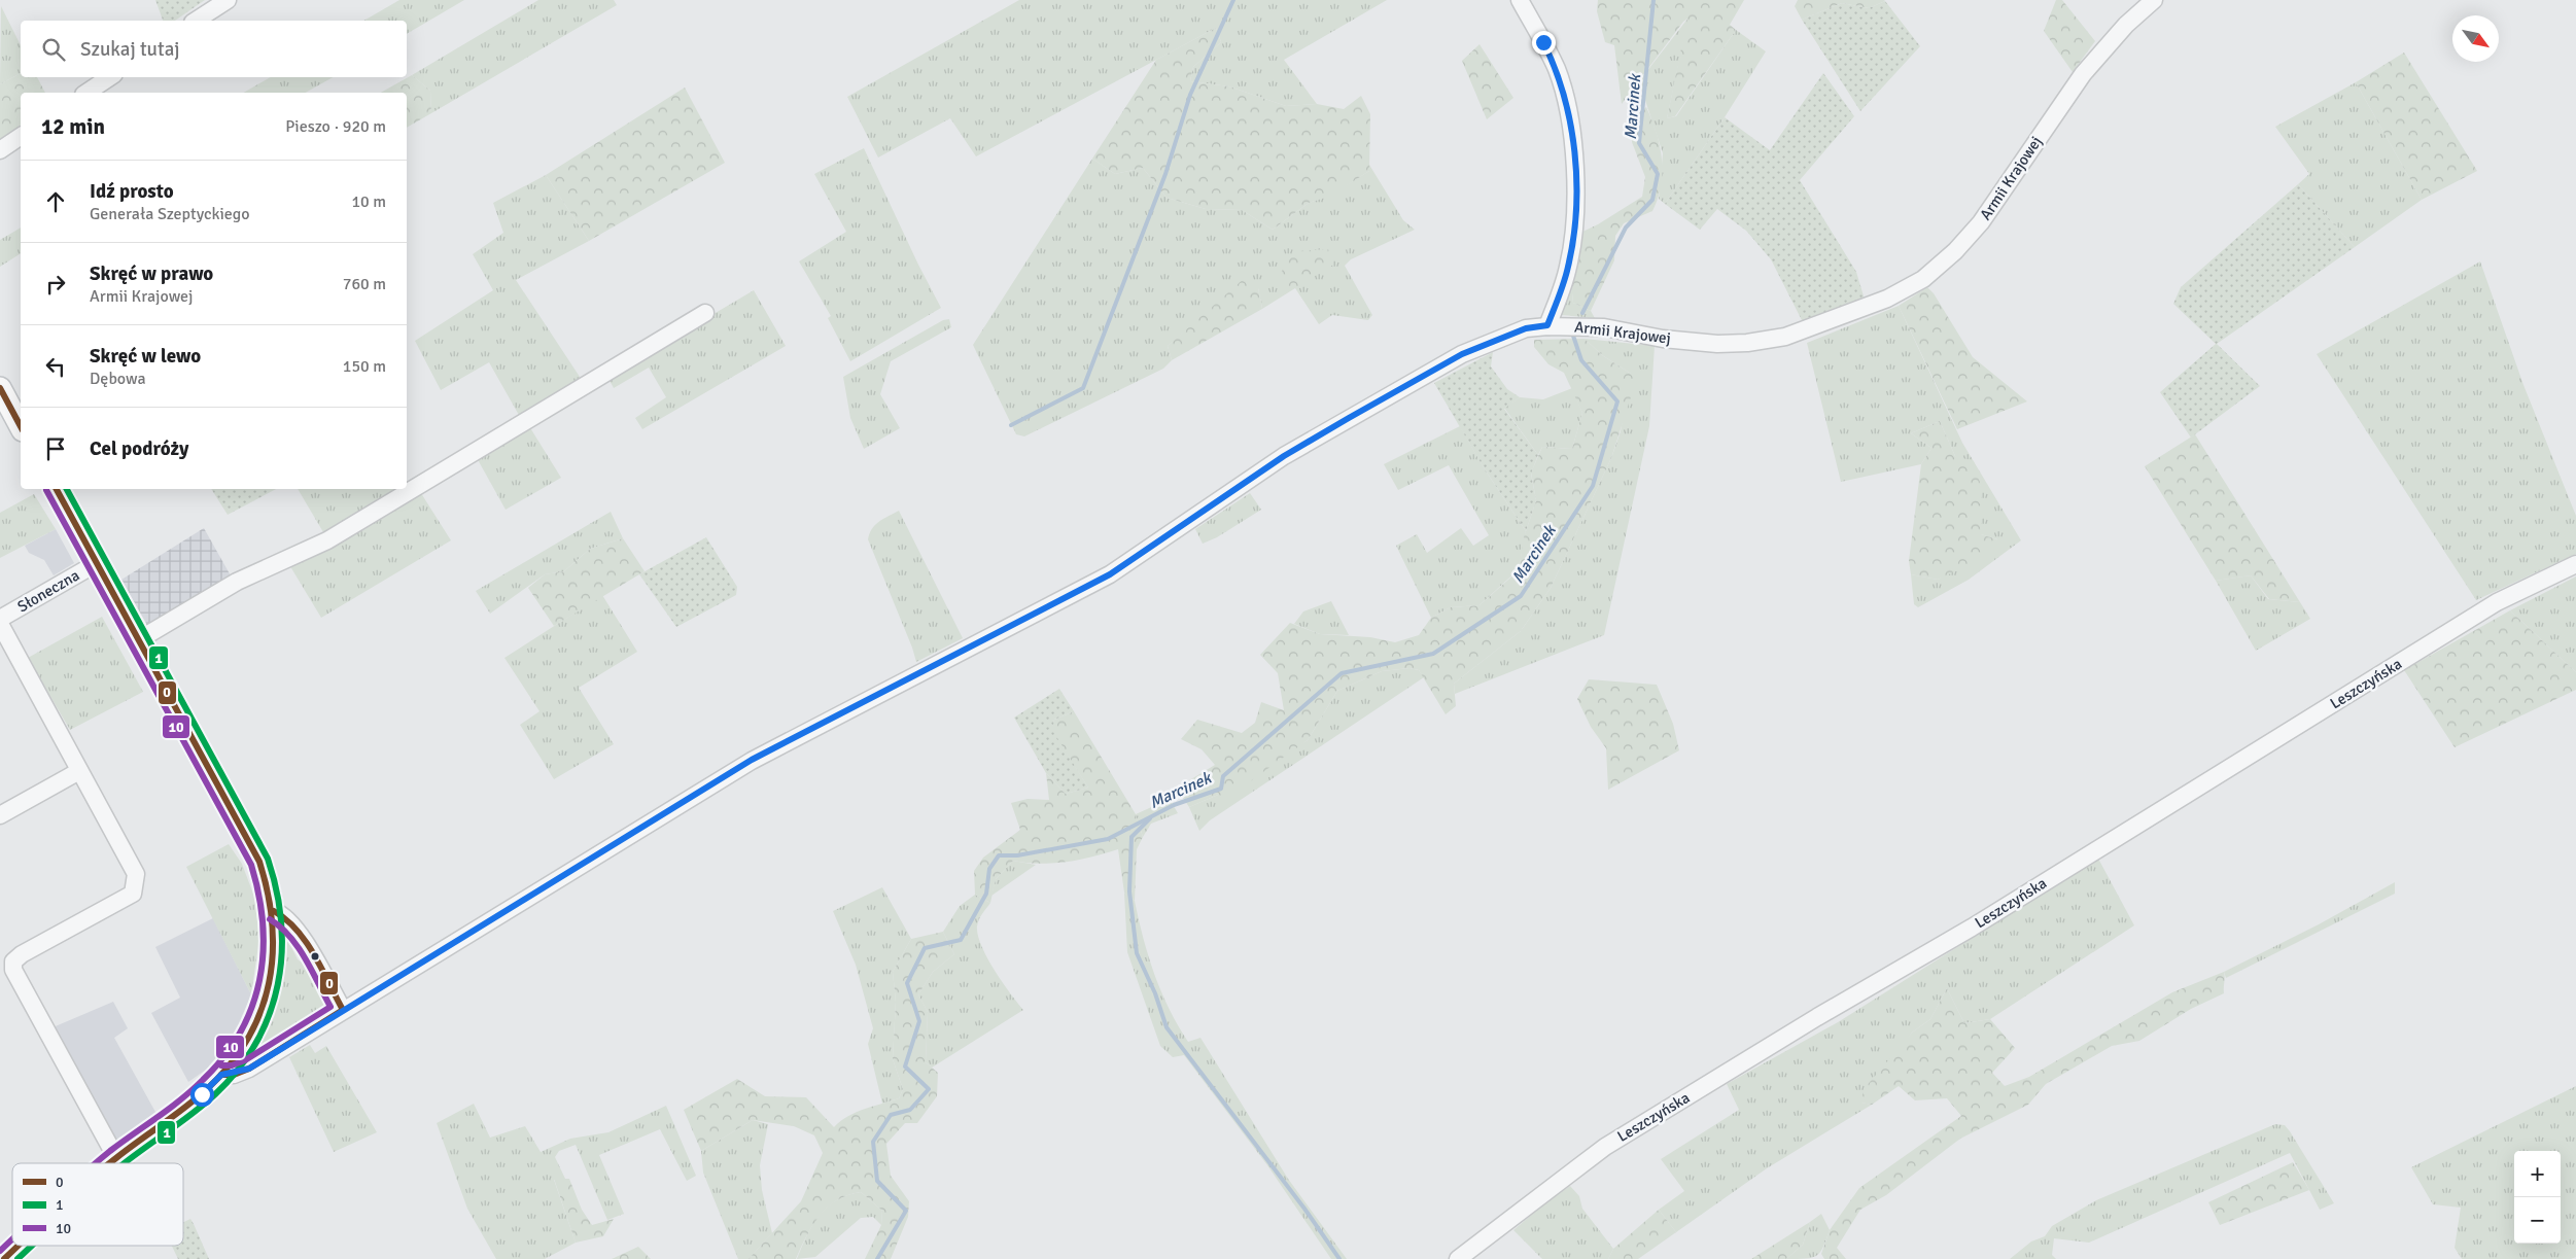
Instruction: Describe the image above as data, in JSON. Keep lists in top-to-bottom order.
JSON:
{
  "streets": {
    "street": ["Armii Krajowej", "Słoneczna", "Leszczyńska"]
  },
  "water": ["Marcinek"],
  "lines": ["transit line 0", "transit line 1", "transit line 10"],
  "legend": ["0", "1", "10"],
  "north": "bottom right",
  "page": {
    "search": "Szukaj tutaj",
    "heading": ["12 min", "Pieszo · 920 m"],
    "list": [
      ["Idź prosto", "Generała Szeptyckiego", "10 m"],
      ["Skręć w prawo", "Armii Krajowej", "760 m"],
      ["Skręć w lewo", "Dębowa", "150 m"],
      "Cel podróży"
    ],
    "map_buttons": ["+", "−"]
  }
}
